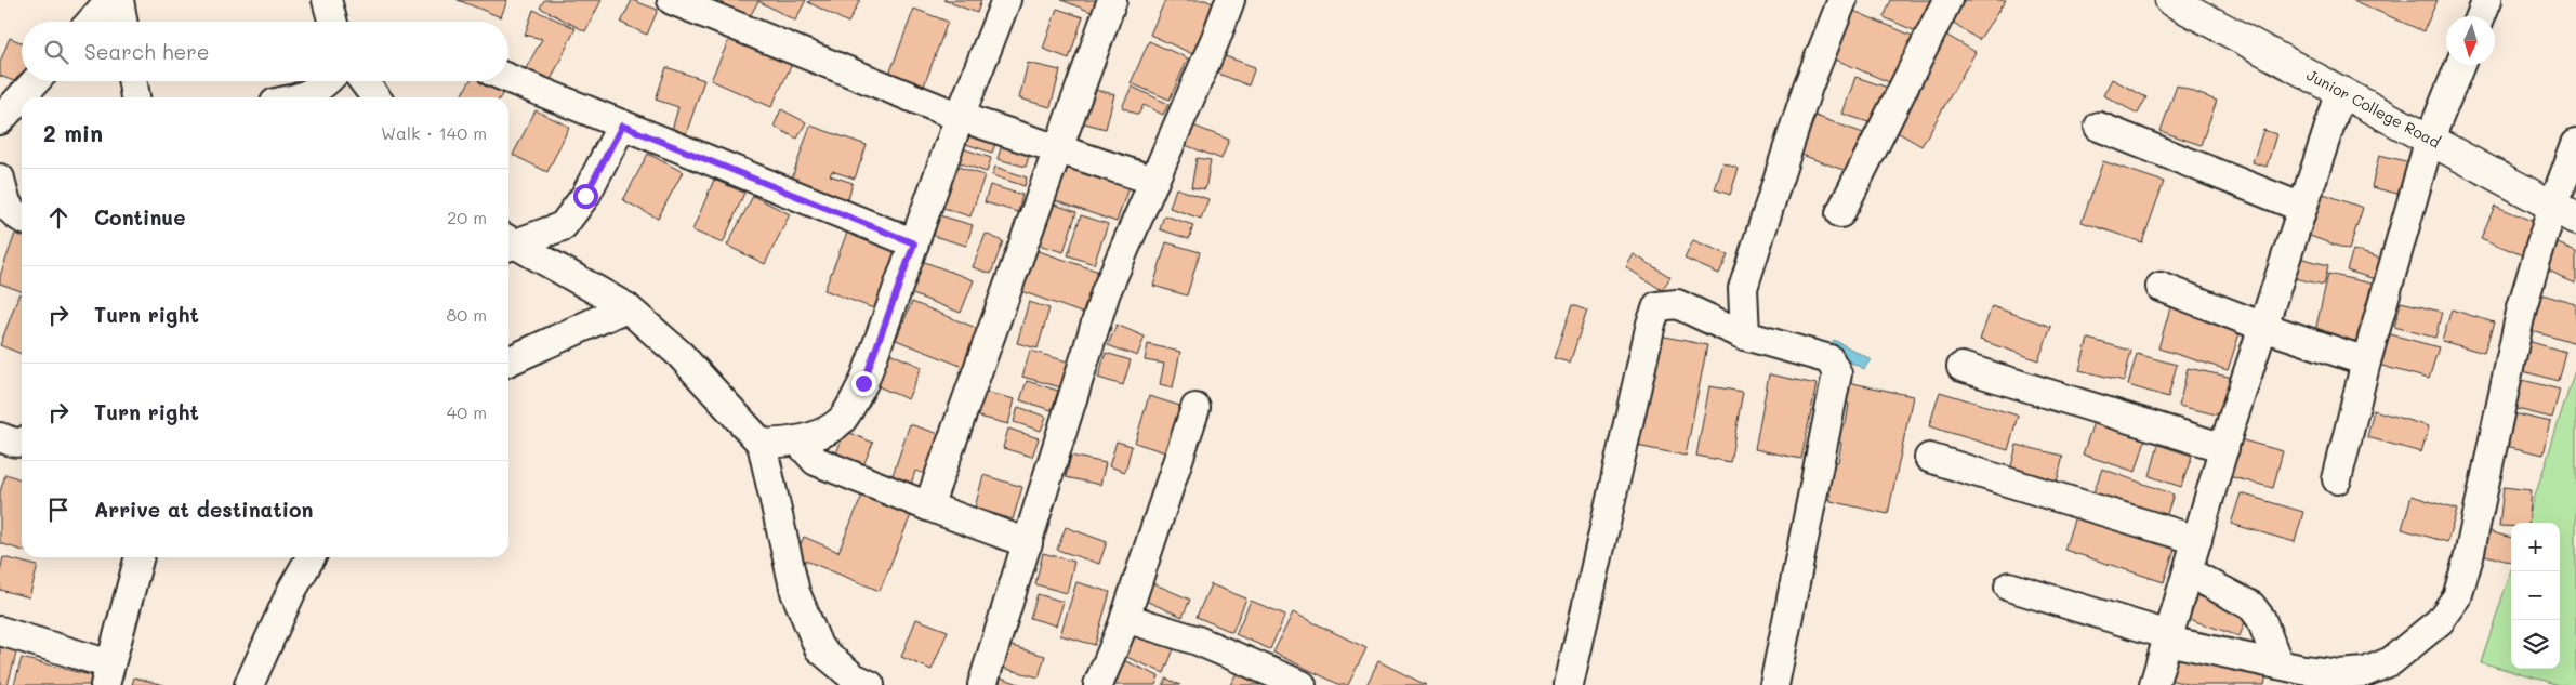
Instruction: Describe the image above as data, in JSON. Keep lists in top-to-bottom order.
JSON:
{
  "streets": {
    "street": ["Junior College Road"]
  },
  "north": "bottom",
  "page": {
    "search": "Search here",
    "heading": ["2 min", "Walk · 140 m"],
    "list": [
      ["Continue", "20 m"],
      ["Turn right", "80 m"],
      ["Turn right", "40 m"],
      "Arrive at destination"
    ],
    "map_buttons": ["+", "−"]
  }
}
